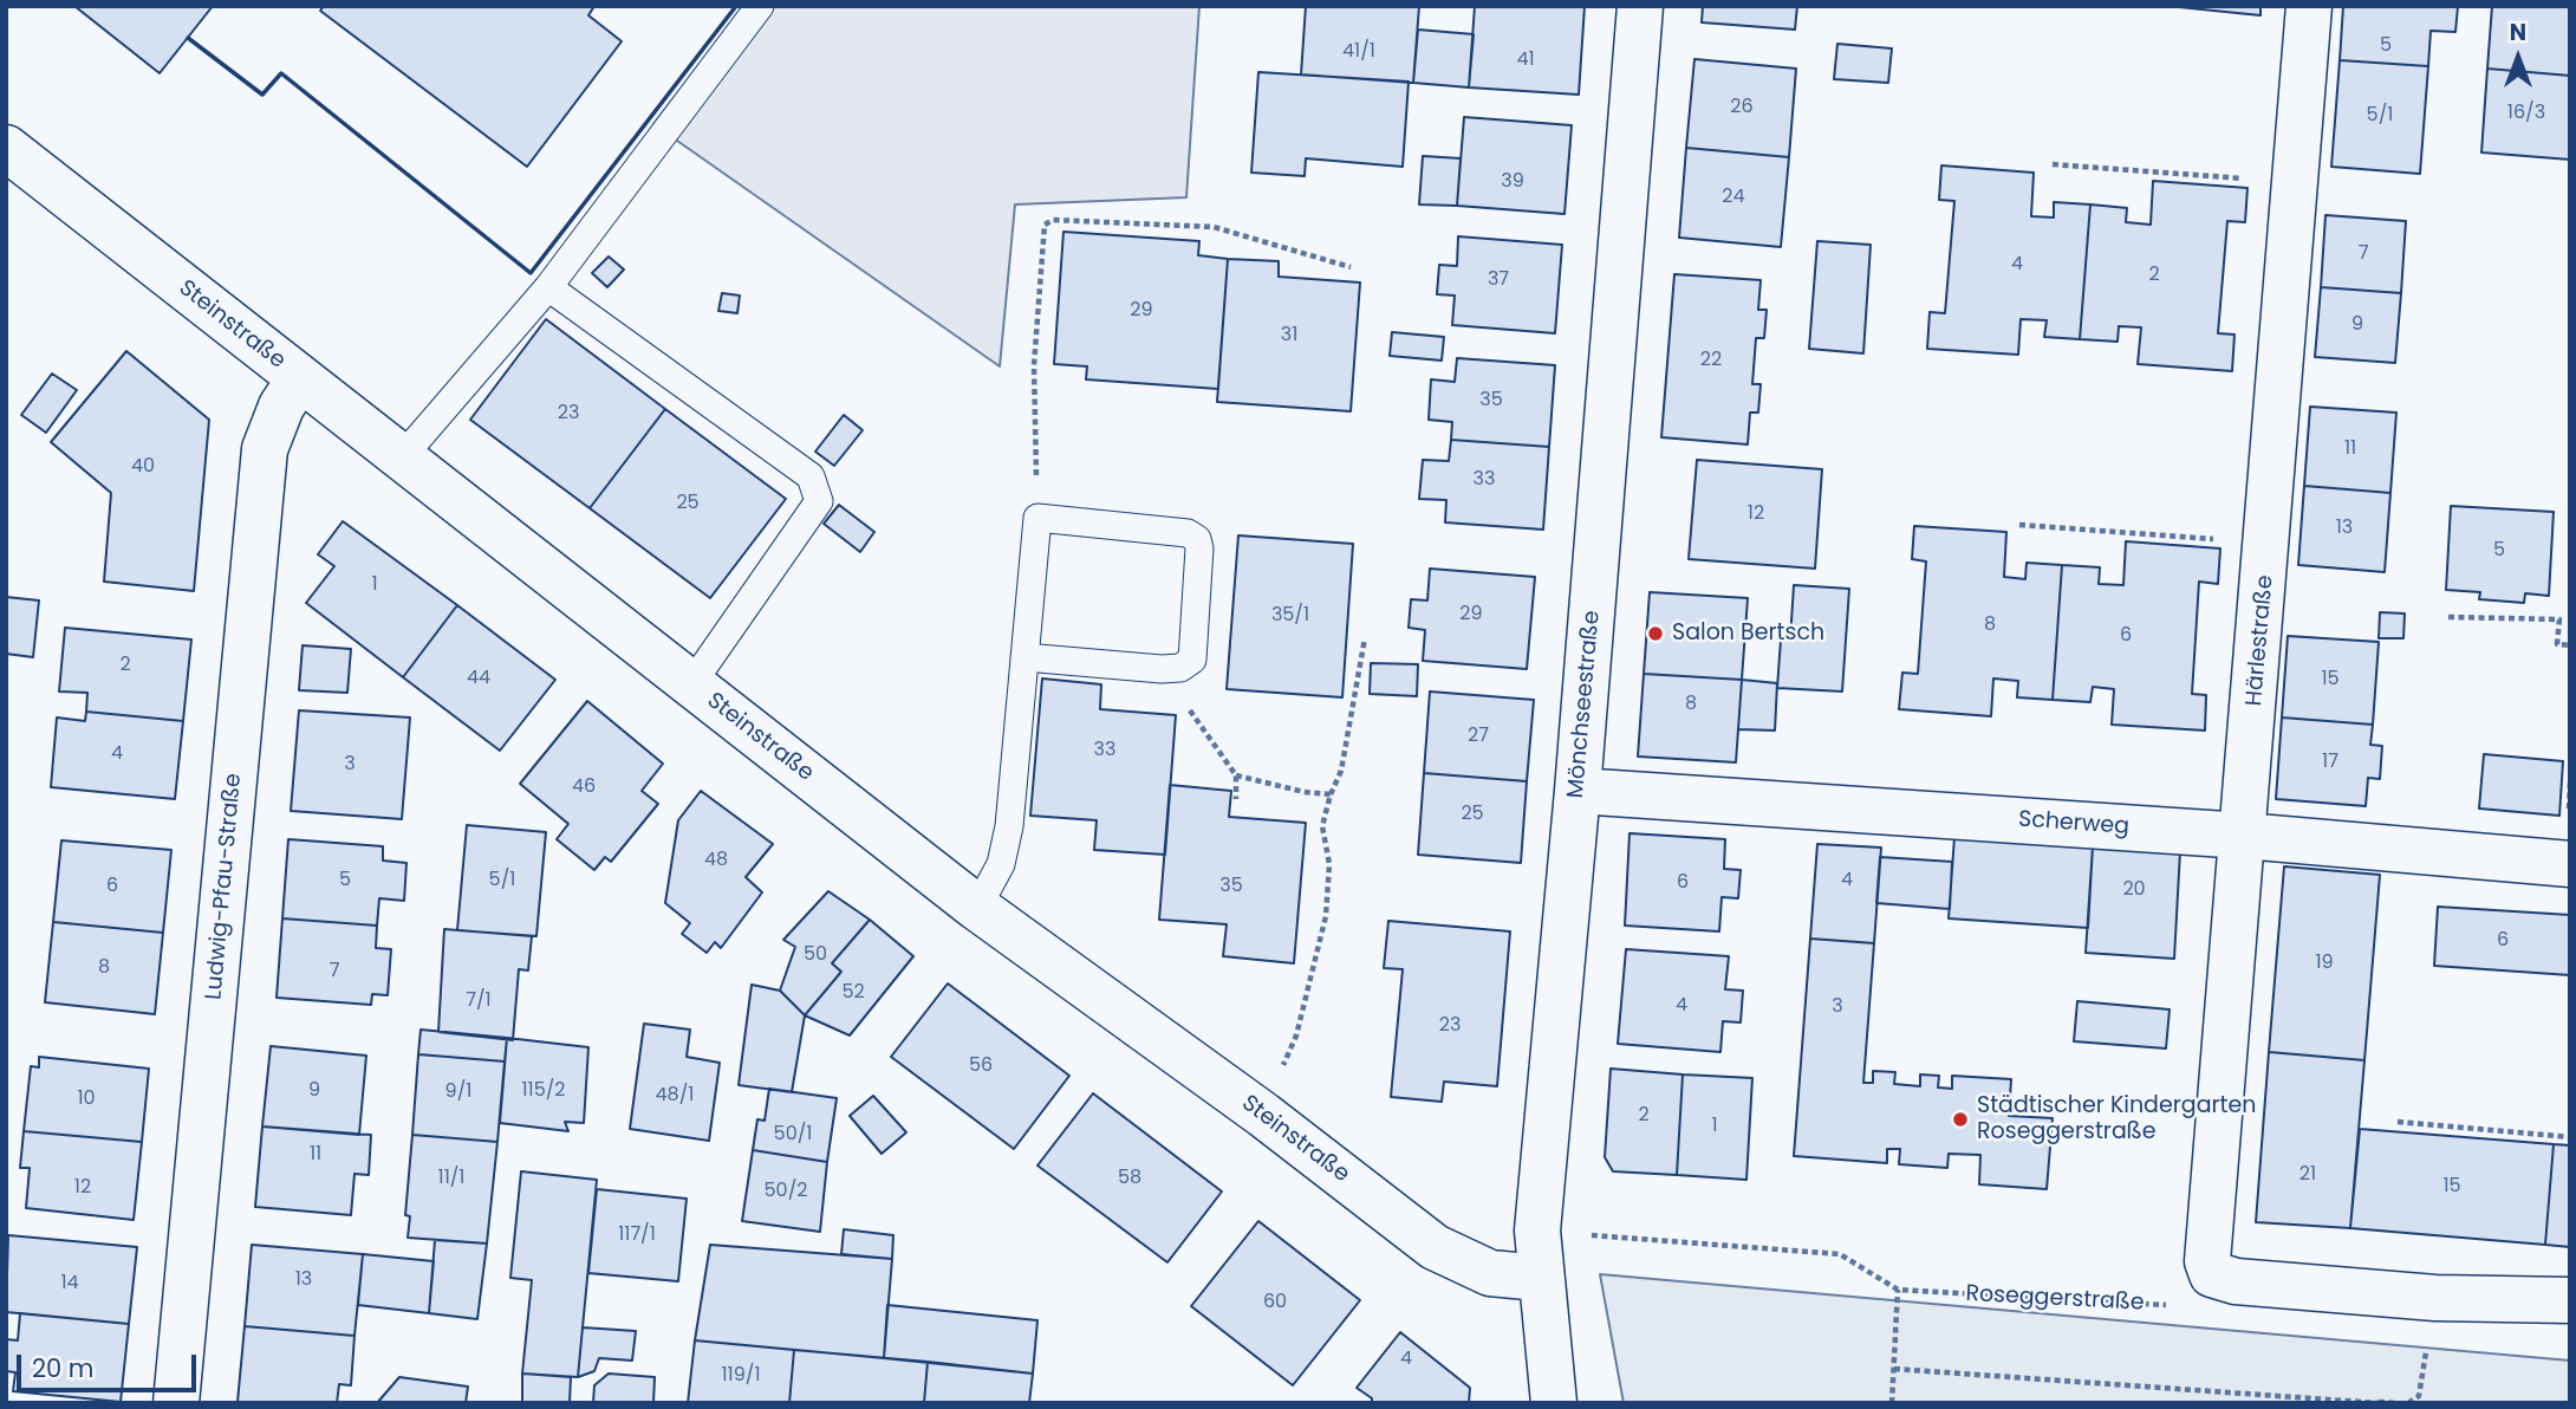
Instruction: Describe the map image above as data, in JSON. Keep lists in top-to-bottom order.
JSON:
{
  "streets": {
    "street": [
      "Steinstraße",
      "Härlestraße",
      "Mönchseestraße",
      "Scherweg",
      "Ludwig-Pfau-Straße"
    ],
    "path": ["Roseggerstraße"]
  },
  "crossings": [
    ["Steinstraße", "Mönchseestraße"],
    ["Steinstraße", "Ludwig-Pfau-Straße"],
    ["Härlestraße", "Scherweg"],
    ["Härlestraße", "Roseggerstraße"],
    ["Mönchseestraße", "Scherweg"],
    ["Mönchseestraße", "Roseggerstraße"]
  ],
  "places": ["Salon Bertsch", "Städtischer Kindergarten Roseggerstraße"],
  "house_numbers": [
    "5",
    "41/1",
    "41",
    "26",
    "16/3",
    "5/1",
    "39",
    "24",
    "7",
    "4",
    "2",
    "37",
    "29",
    "9",
    "31",
    "22",
    "35",
    "23",
    "11",
    "40",
    "33",
    "25",
    "12",
    "13",
    "5",
    "1",
    "29",
    "35/1",
    "8",
    "6",
    "2",
    "44",
    "15",
    "8",
    "27",
    "33",
    "4",
    "17",
    "3",
    "46",
    "25",
    "48",
    "5",
    "5/1",
    "4",
    "6",
    "6",
    "35",
    "20",
    "6",
    "50",
    "19",
    "8",
    "7",
    "52",
    "7/1",
    "4",
    "3",
    "23",
    "56",
    "9",
    "115/2",
    "9/1",
    "48/1",
    "10",
    "2",
    "1",
    "50/1",
    "11",
    "21",
    "11/1",
    "58",
    "15",
    "12",
    "50/2",
    "117/1",
    "13",
    "14",
    "60",
    "4",
    "119/1"
  ],
  "scale_bar": "20 m",
  "north": "top"
}
